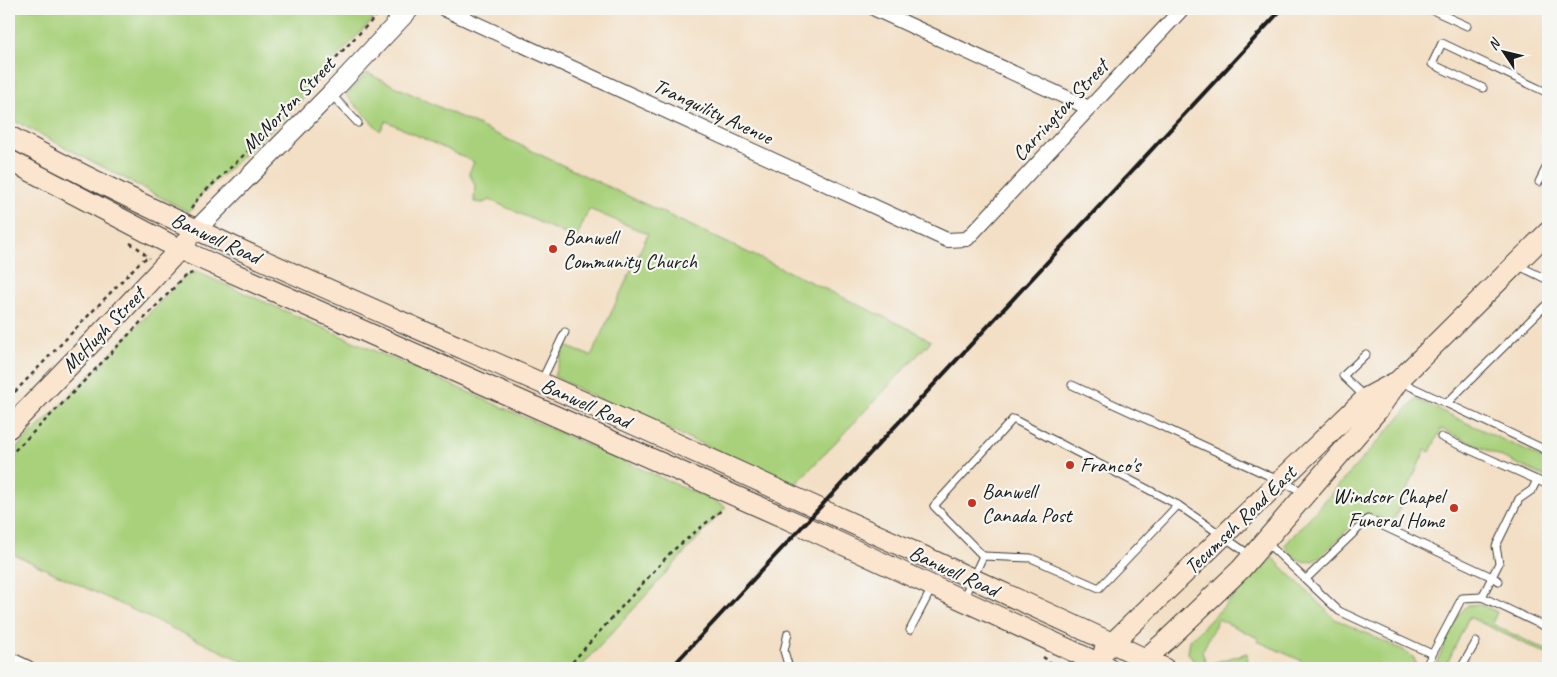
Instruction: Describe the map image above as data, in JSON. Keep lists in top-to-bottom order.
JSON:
{
  "streets": {
    "main road": ["Banwell Road", "McHugh Street", "Tecumseh Road East"],
    "street": ["McNorton Street", "Carrington Street", "Tranquility Avenue"]
  },
  "crossings": [
    ["McNorton Street", "Banwell Road"],
    ["McNorton Street", "McHugh Street"],
    ["Carrington Street", "Tranquility Avenue"],
    ["Banwell Road", "McHugh Street"],
    ["Banwell Road", "Tecumseh Road East"]
  ],
  "places": [
    "Banwell Community Church",
    "Franco's",
    "Banwell Canada Post",
    "Windsor Chapel Funeral Home"
  ],
  "north": "top left"
}
